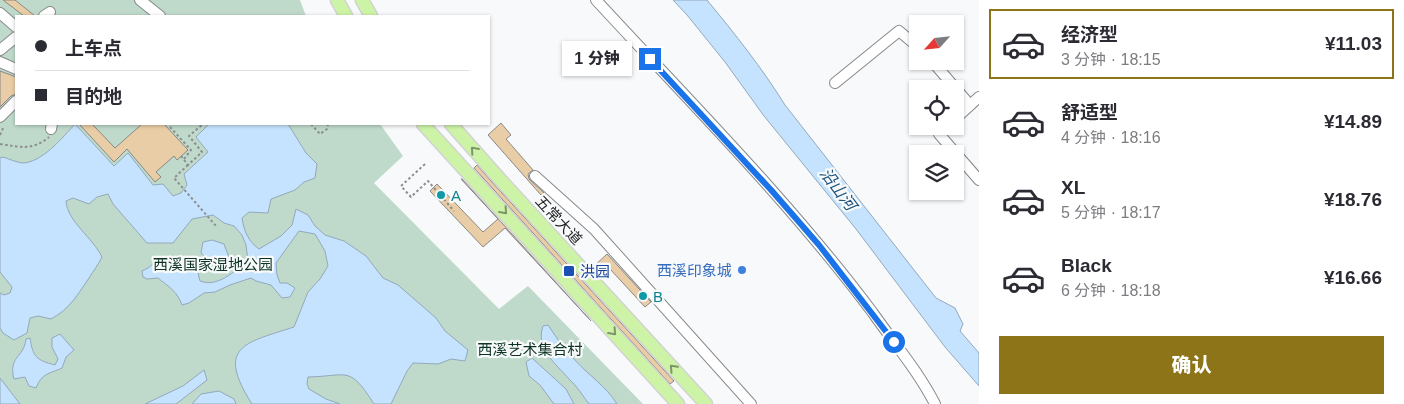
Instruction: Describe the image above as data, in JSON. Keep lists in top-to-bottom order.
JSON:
{
  "streets": {
    "main road": ["五常大道"]
  },
  "water": ["沿山河"],
  "parks": ["西溪国家湿地公园", "西溪艺术集合村"],
  "places": {
    "other": ["A", "西溪印象城", "B"],
    "transit": ["洪园"]
  },
  "north": "bottom left",
  "page": {
    "list": [
      {
        "name": "经济型",
        "note": "3 分钟 · 18:15",
        "value": "¥11.03"
      },
      {
        "name": "舒适型",
        "note": "4 分钟 · 18:16",
        "value": "¥14.89"
      },
      {
        "name": "XL",
        "note": "5 分钟 · 18:17",
        "value": "¥18.76"
      },
      {
        "name": "Black",
        "note": "6 分钟 · 18:18",
        "value": "¥16.66"
      }
    ],
    "banner": ["上车点", "目的地"],
    "bubble": "1 分钟",
    "buttons": "确认"
  }
}
